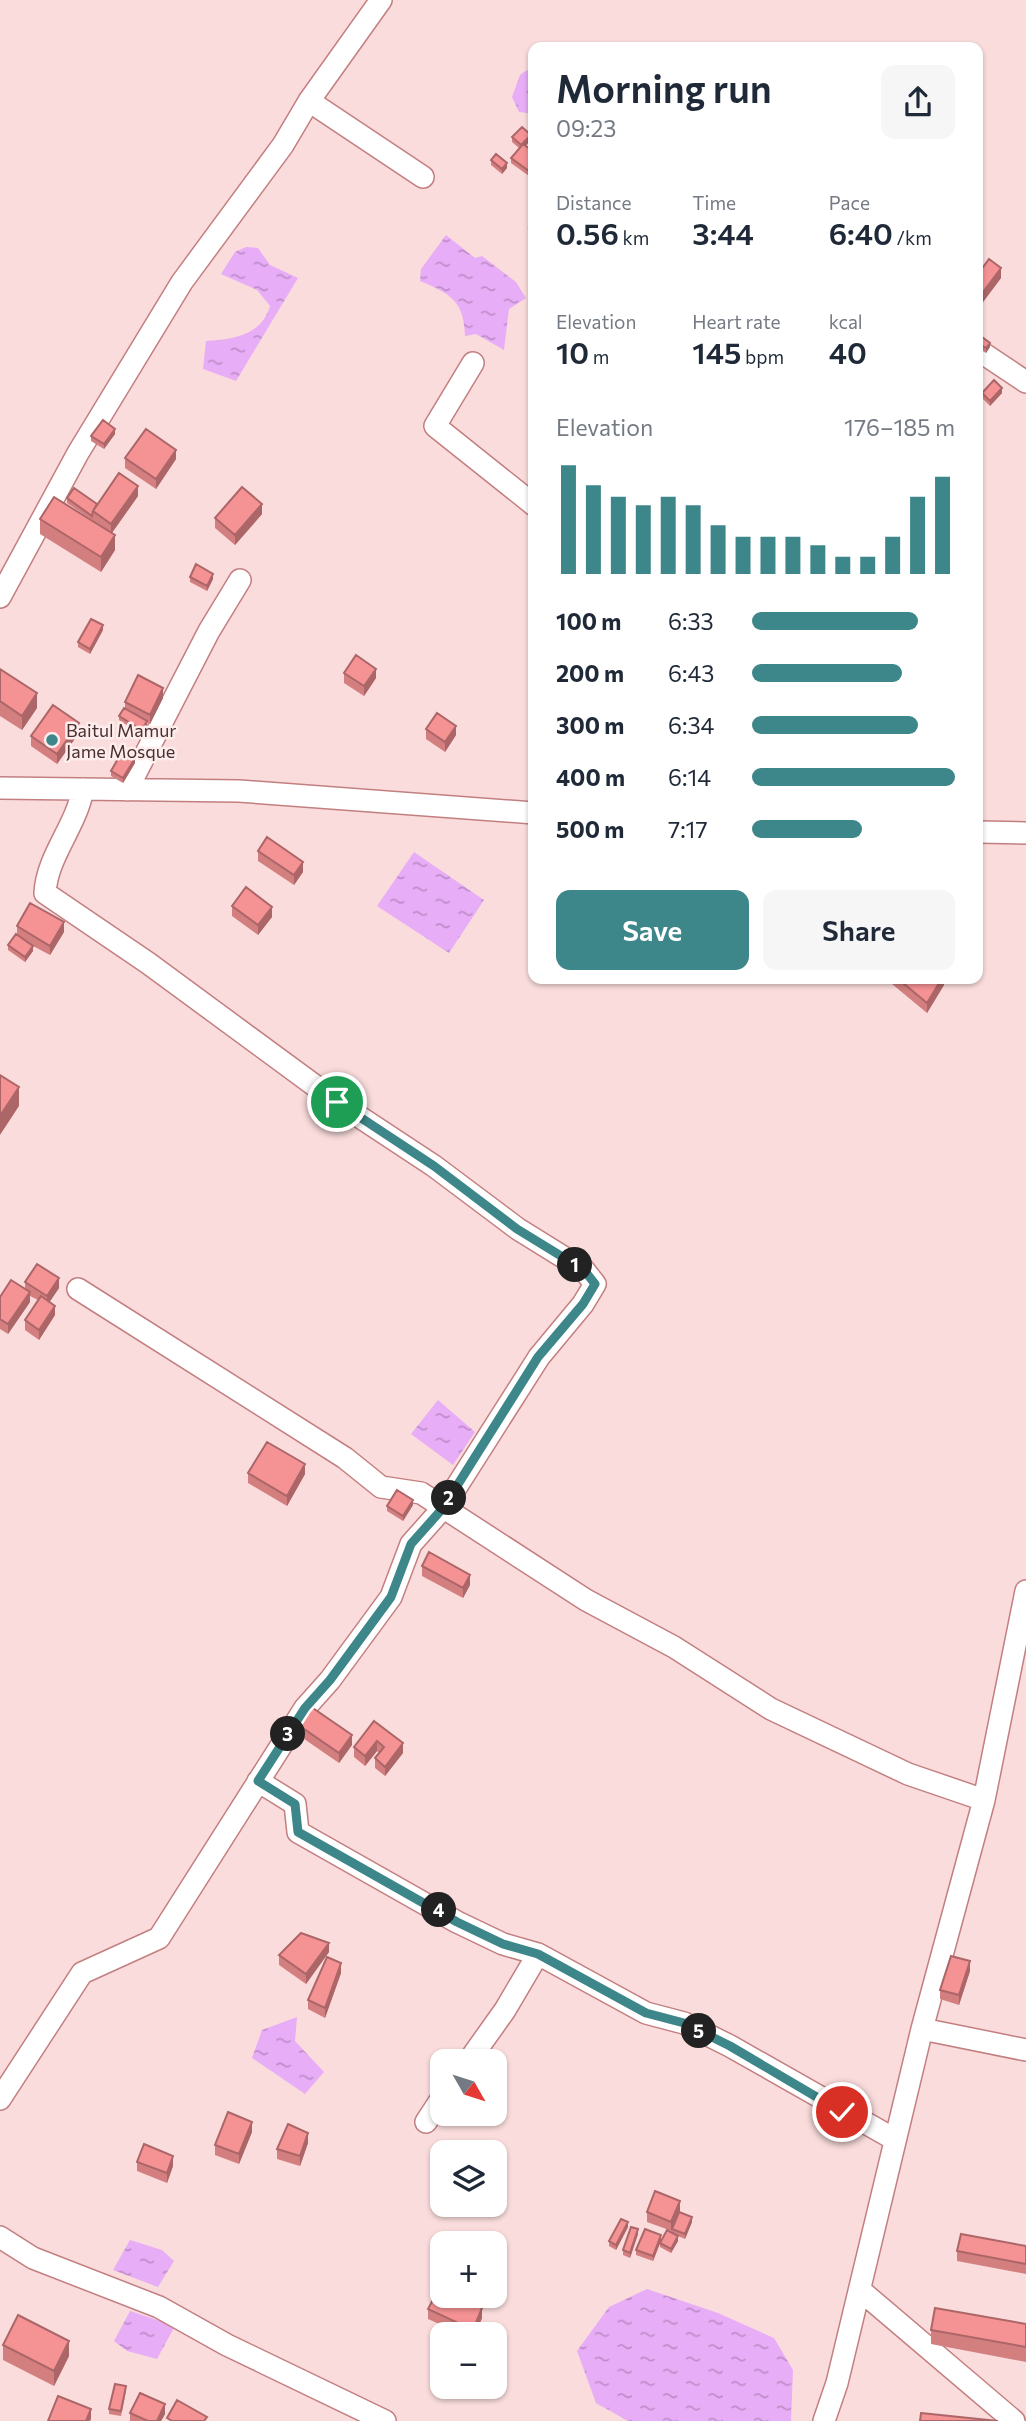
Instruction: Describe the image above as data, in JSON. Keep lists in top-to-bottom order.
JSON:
{
  "places": ["Baitul Mamur Jame Mosque"],
  "north": "bottom right",
  "page": {
    "heading": ["Morning run", "09:23"],
    "stats": [
      ["Distance", "0.56 km"],
      ["Time", "3:44"],
      ["Pace", "6:40 /km"],
      ["Elevation", "10 m"],
      ["Heart rate", "145 bpm"],
      ["kcal", "40"]
    ],
    "chart": ["Elevation", "176–185 m"],
    "list": [
      {
        "name": "100 m",
        "note": "6:33"
      },
      {
        "name": "200 m",
        "note": "6:43"
      },
      {
        "name": "300 m",
        "note": "6:34"
      },
      {
        "name": "400 m",
        "note": "6:14"
      },
      {
        "name": "500 m",
        "note": "7:17"
      }
    ],
    "buttons": ["Save", "Share"],
    "pins": [
      "1",
      "2",
      "3",
      "4",
      "5"
    ],
    "map_buttons": ["+", "−"]
  }
}
